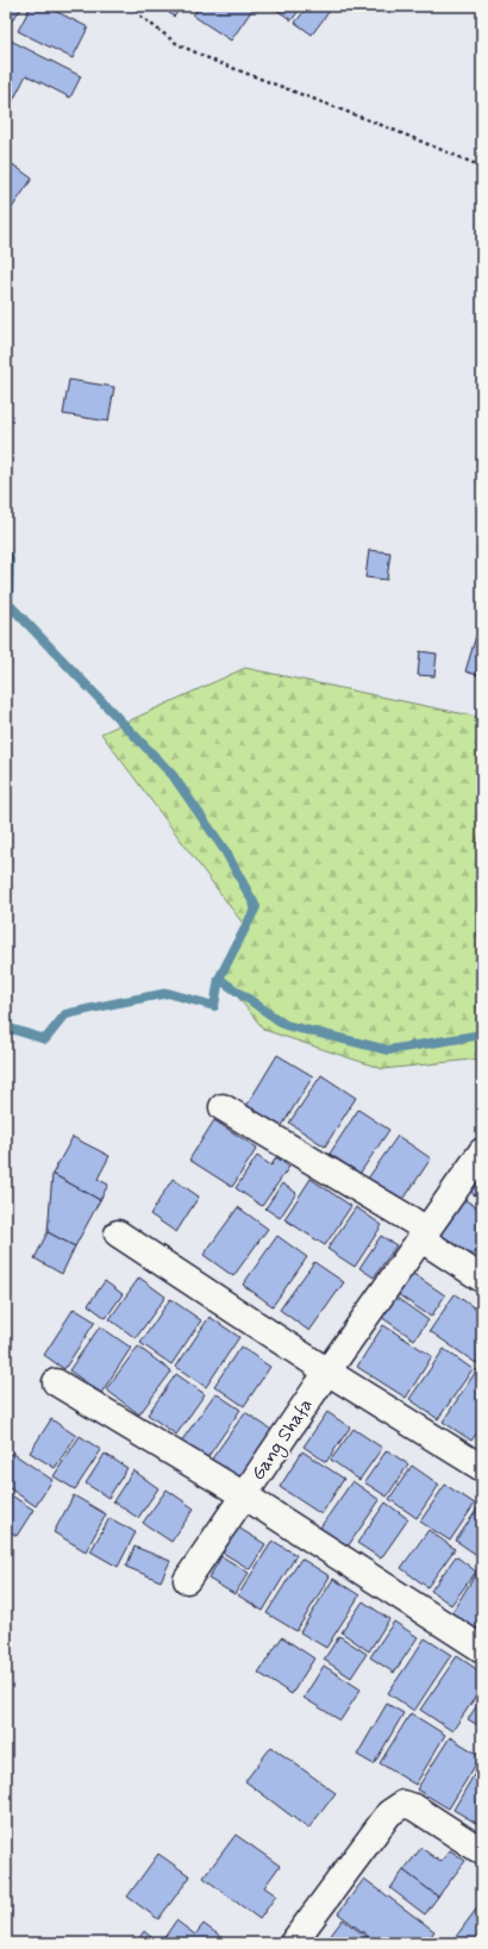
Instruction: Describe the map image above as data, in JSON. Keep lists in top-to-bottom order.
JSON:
{
  "streets": {
    "street": ["Gang Shafa"]
  }
}
